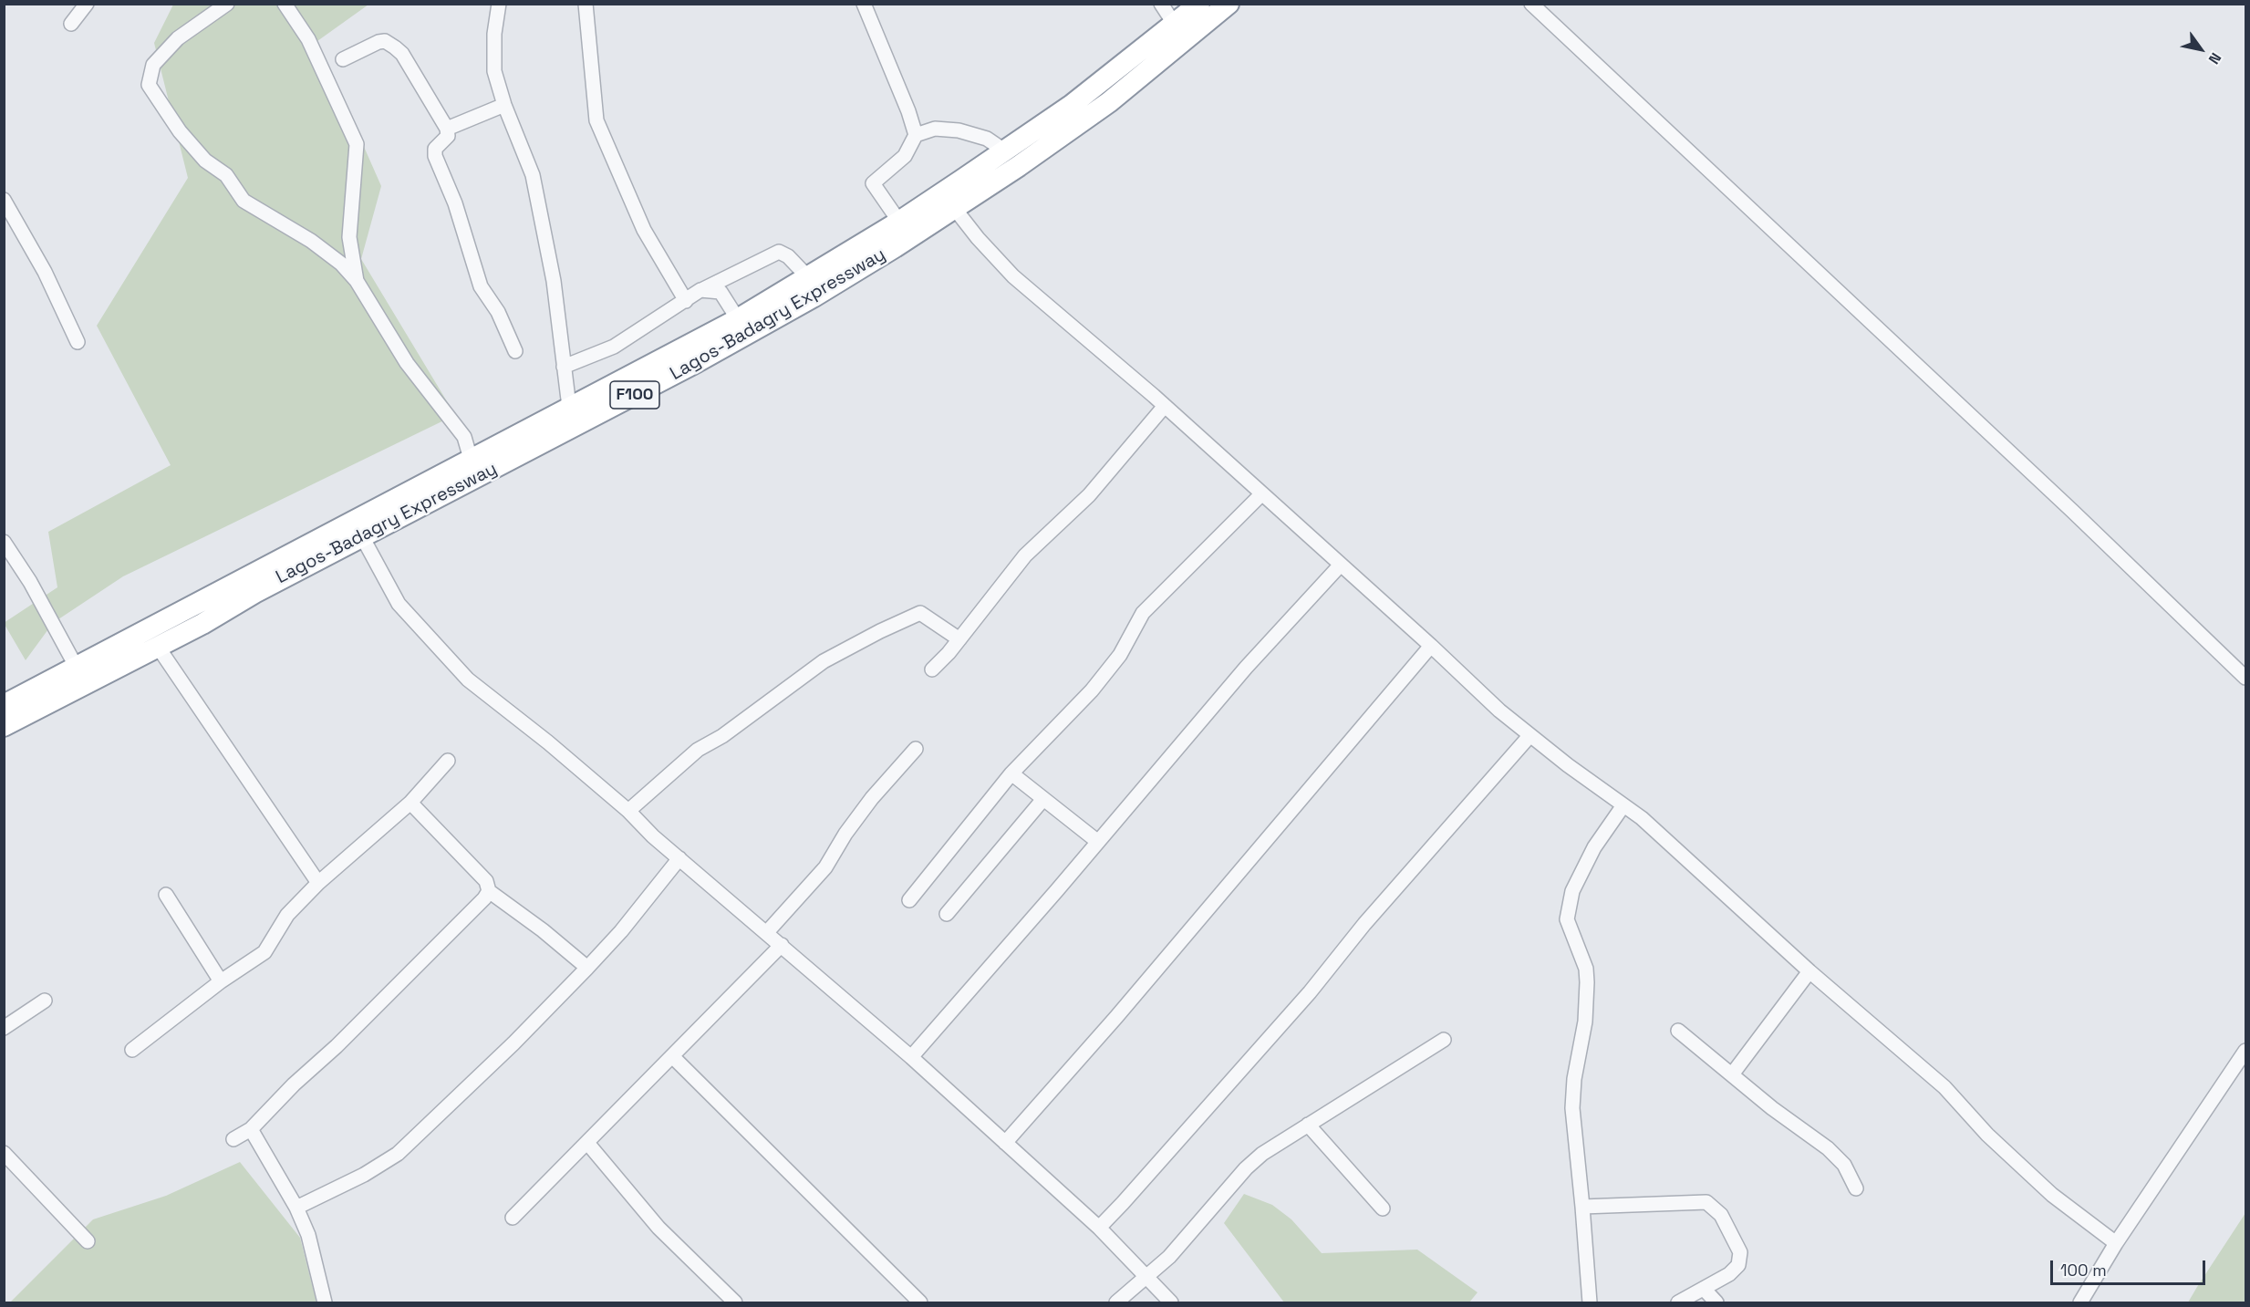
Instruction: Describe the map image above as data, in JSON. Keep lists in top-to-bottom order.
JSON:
{
  "streets": {
    "highway": ["Lagos-Badagry Expressway", "F100"]
  },
  "scale_bar": "100 m",
  "north": "bottom right"
}
